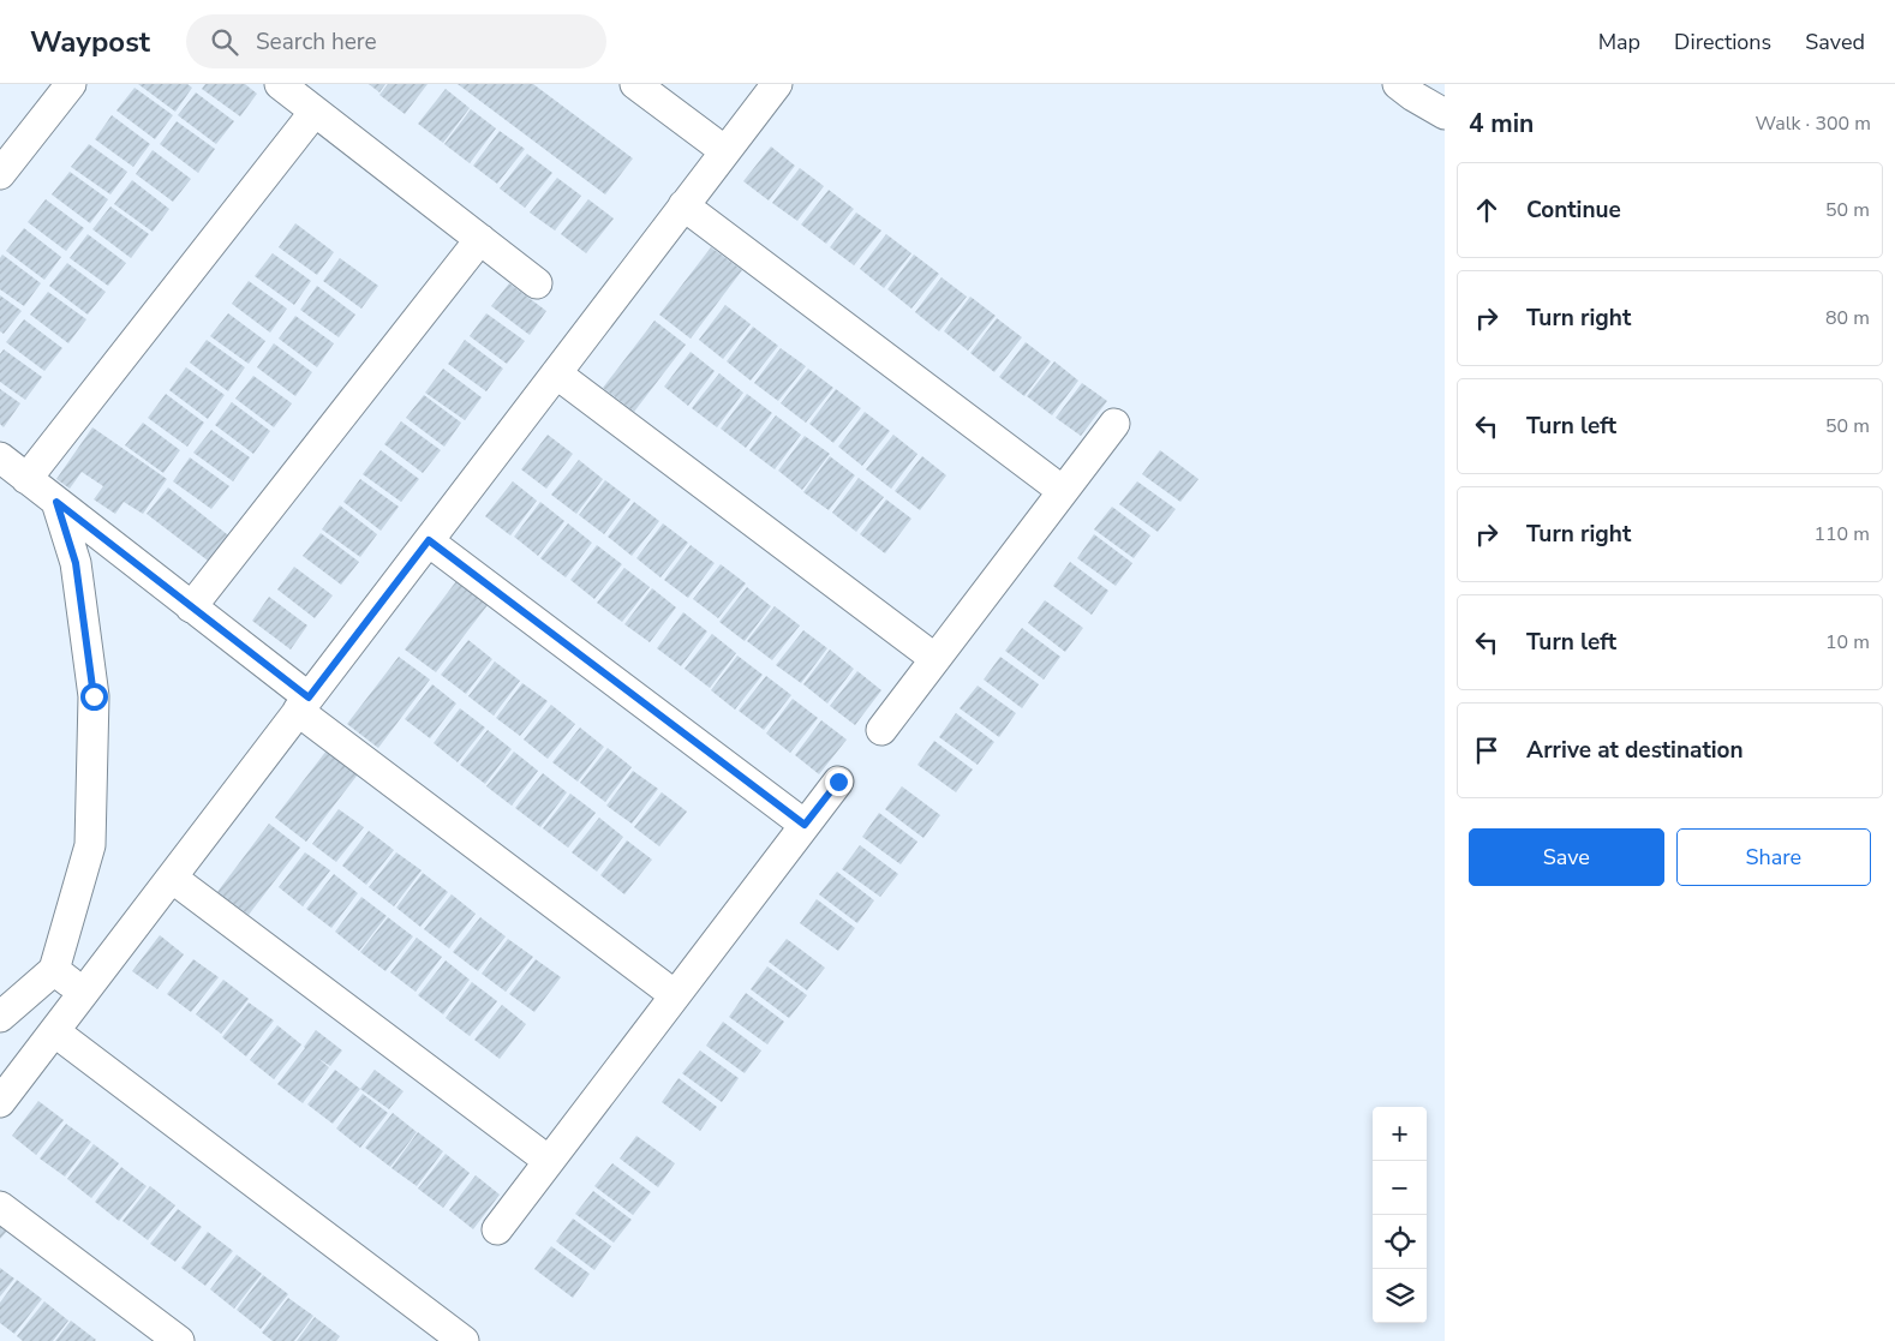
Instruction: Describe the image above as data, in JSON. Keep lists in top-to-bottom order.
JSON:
{
  "page": {
    "header": "Waypost",
    "search": "Search here",
    "nav": ["Map", "Directions", "Saved"],
    "heading": ["4 min", "Walk · 300 m"],
    "list": [
      ["Continue", "50 m"],
      ["Turn right", "80 m"],
      ["Turn left", "50 m"],
      ["Turn right", "110 m"],
      ["Turn left", "10 m"],
      "Arrive at destination"
    ],
    "buttons": ["Save", "Share"],
    "map_buttons": ["+", "−"]
  }
}
